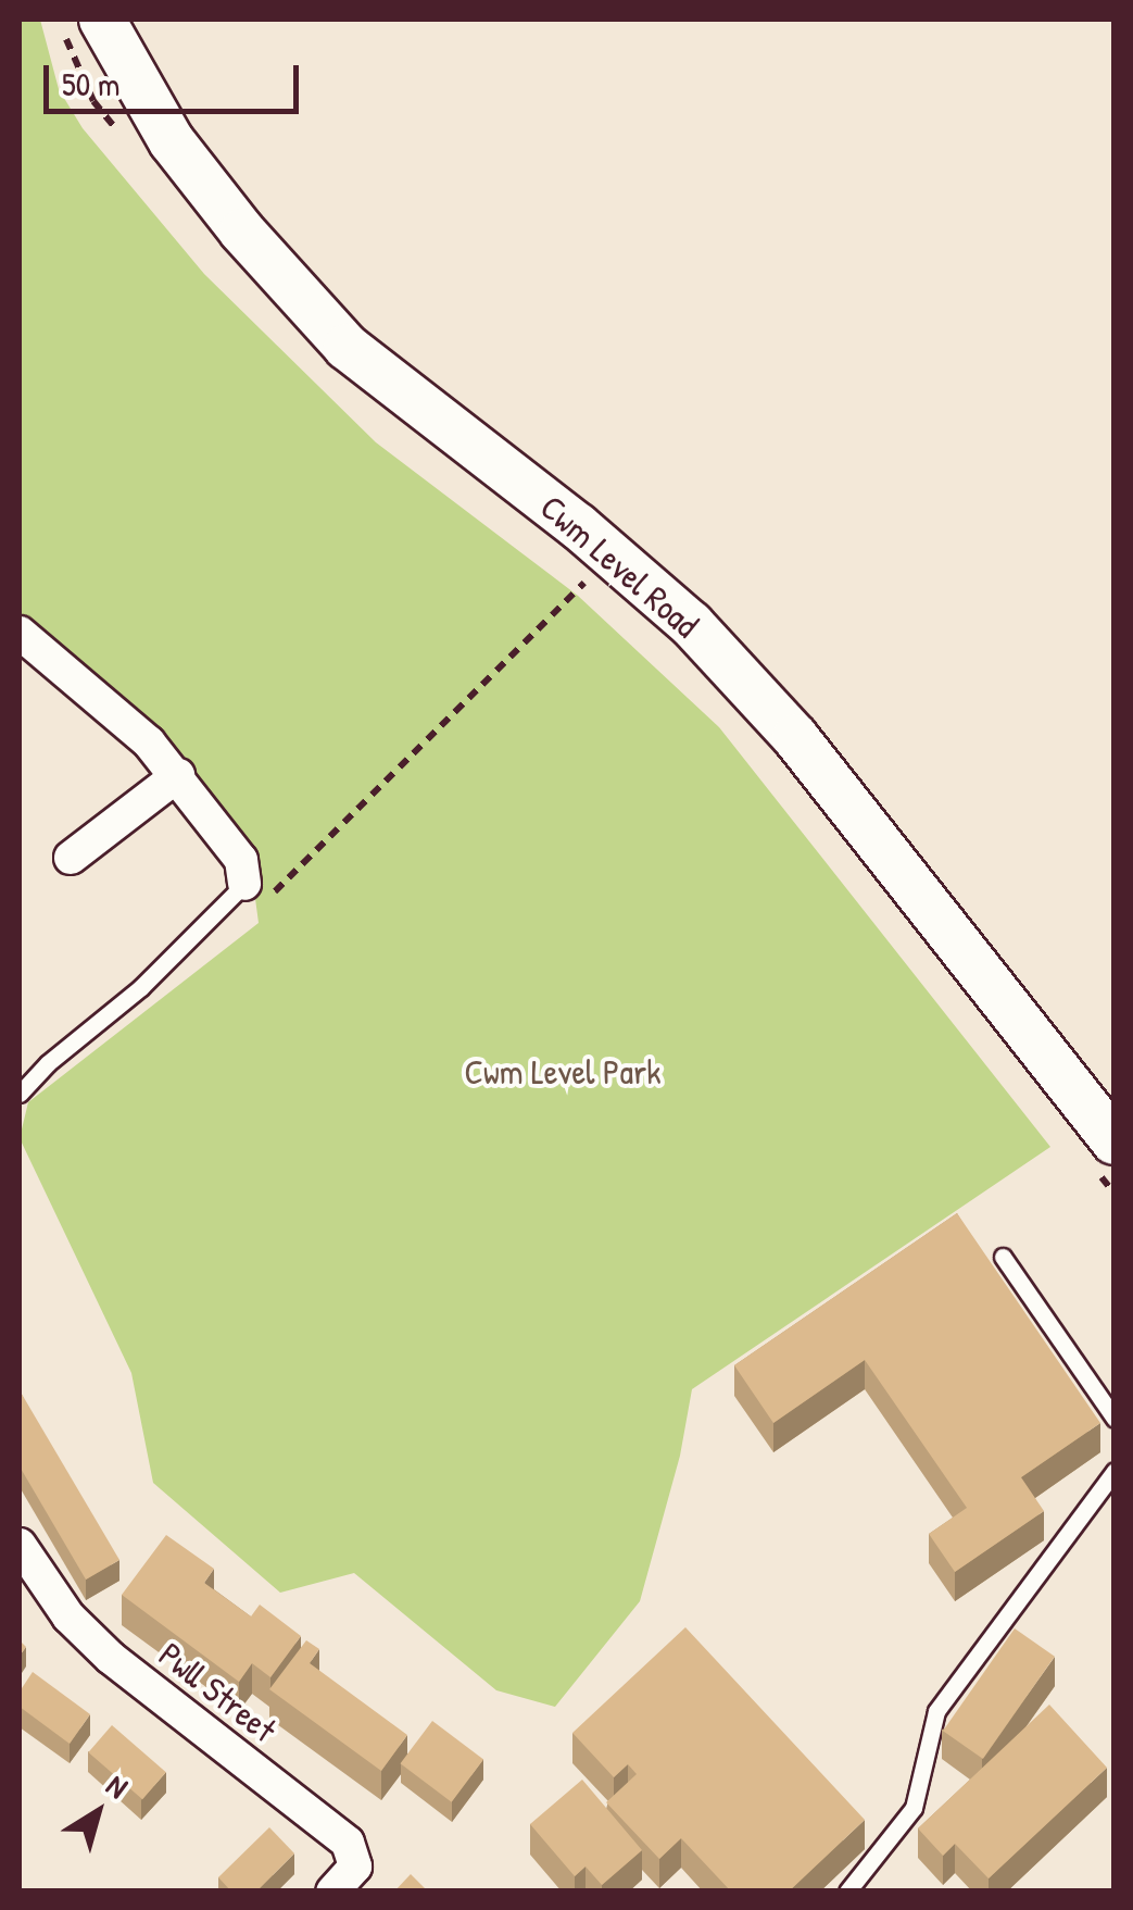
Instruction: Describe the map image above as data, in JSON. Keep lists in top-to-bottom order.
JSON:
{
  "streets": {
    "street": ["Cwm Level Road", "Pwll Street"]
  },
  "parks": ["Cwm Level Park"],
  "scale_bar": "50 m",
  "north": "top right"
}
